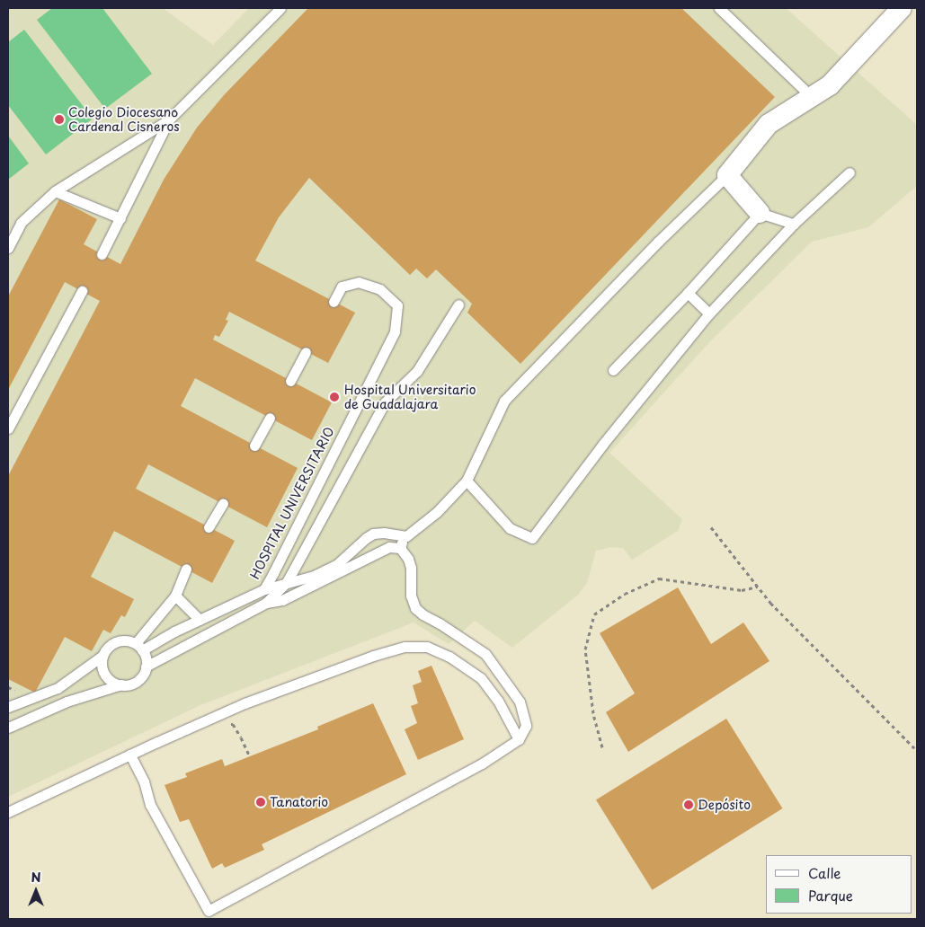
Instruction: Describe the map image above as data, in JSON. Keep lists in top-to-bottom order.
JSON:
{
  "streets": {
    "lane": ["HOSPITAL UNIVERSITARIO"]
  },
  "places": [
    "Colegio Diocesano Cardenal Cisneros",
    "Hospital Universitario de Guadalajara",
    "Tanatorio",
    "Depósito"
  ],
  "legend": ["Calle", "Parque"],
  "north": "top"
}
